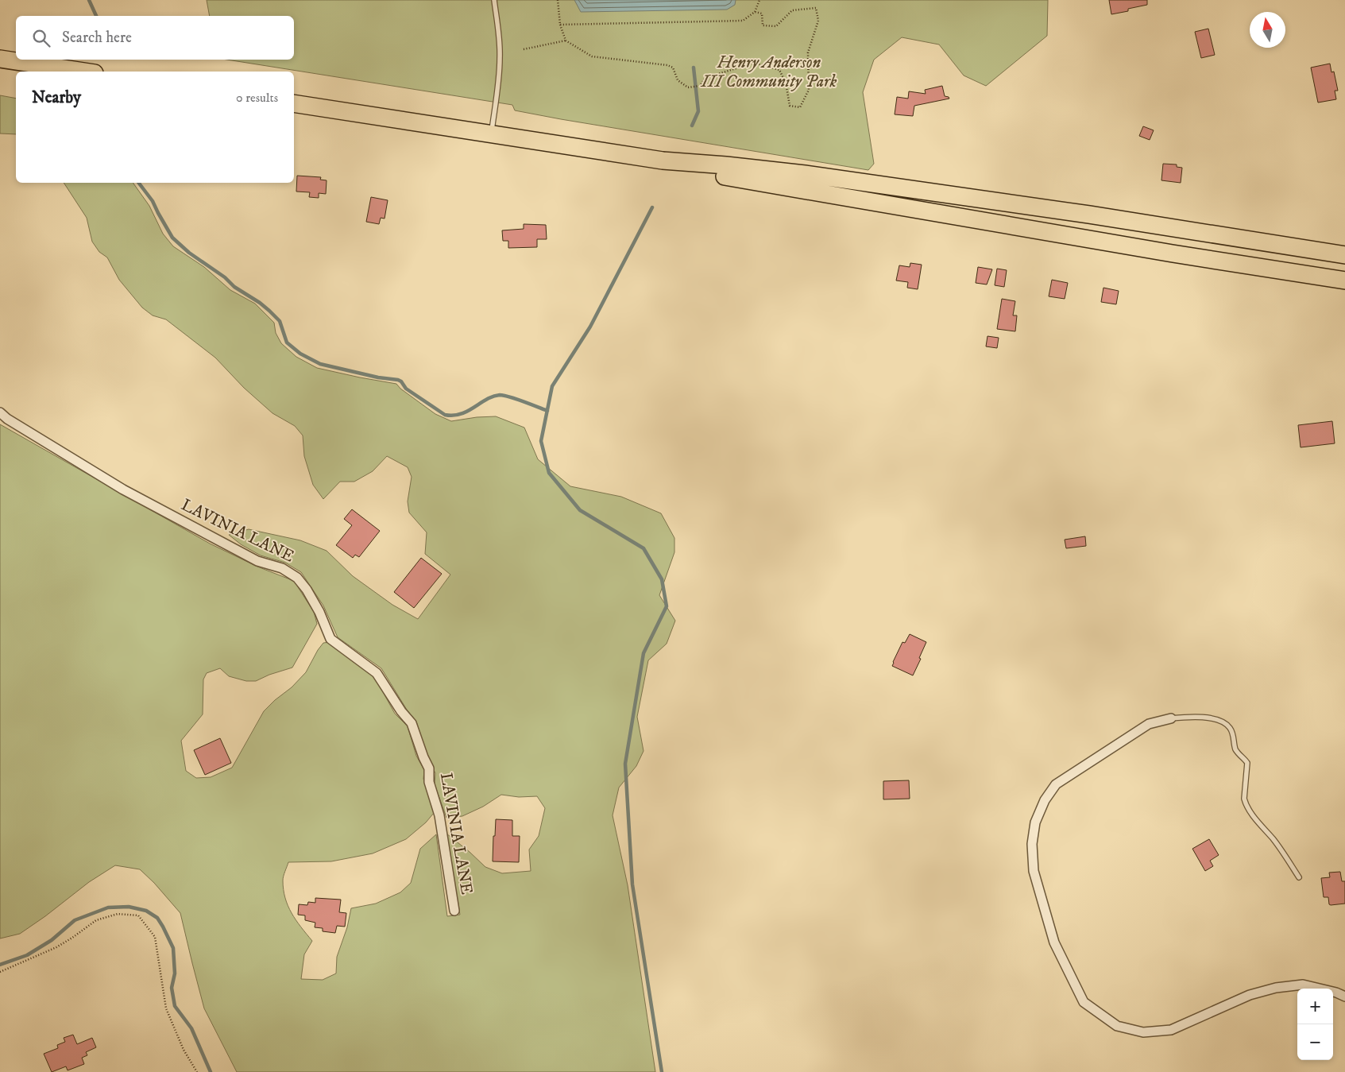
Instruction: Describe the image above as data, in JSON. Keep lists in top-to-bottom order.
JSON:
{
  "streets": {
    "street": ["LAVINIA LANE"]
  },
  "parks": ["Henry Anderson III Community Park"],
  "north": "top",
  "page": {
    "search": "Search here",
    "heading": ["Nearby", "0 results"],
    "map_buttons": ["+", "−"]
  }
}
